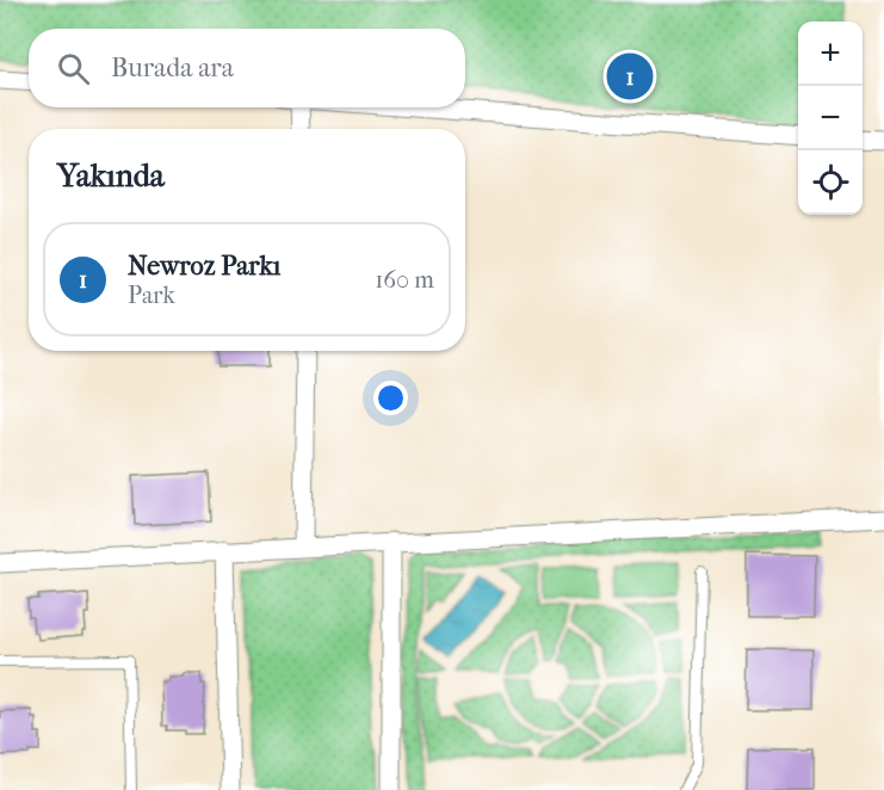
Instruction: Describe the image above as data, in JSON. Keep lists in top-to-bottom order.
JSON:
{
  "page": {
    "map_buttons": ["+", "−"],
    "search": "Burada ara",
    "pins": "1",
    "heading": "Yakında",
    "list": [
      {
        "mark": "1",
        "name": "Newroz Parkı",
        "note": "Park",
        "value": "160 m"
      }
    ]
  }
}
